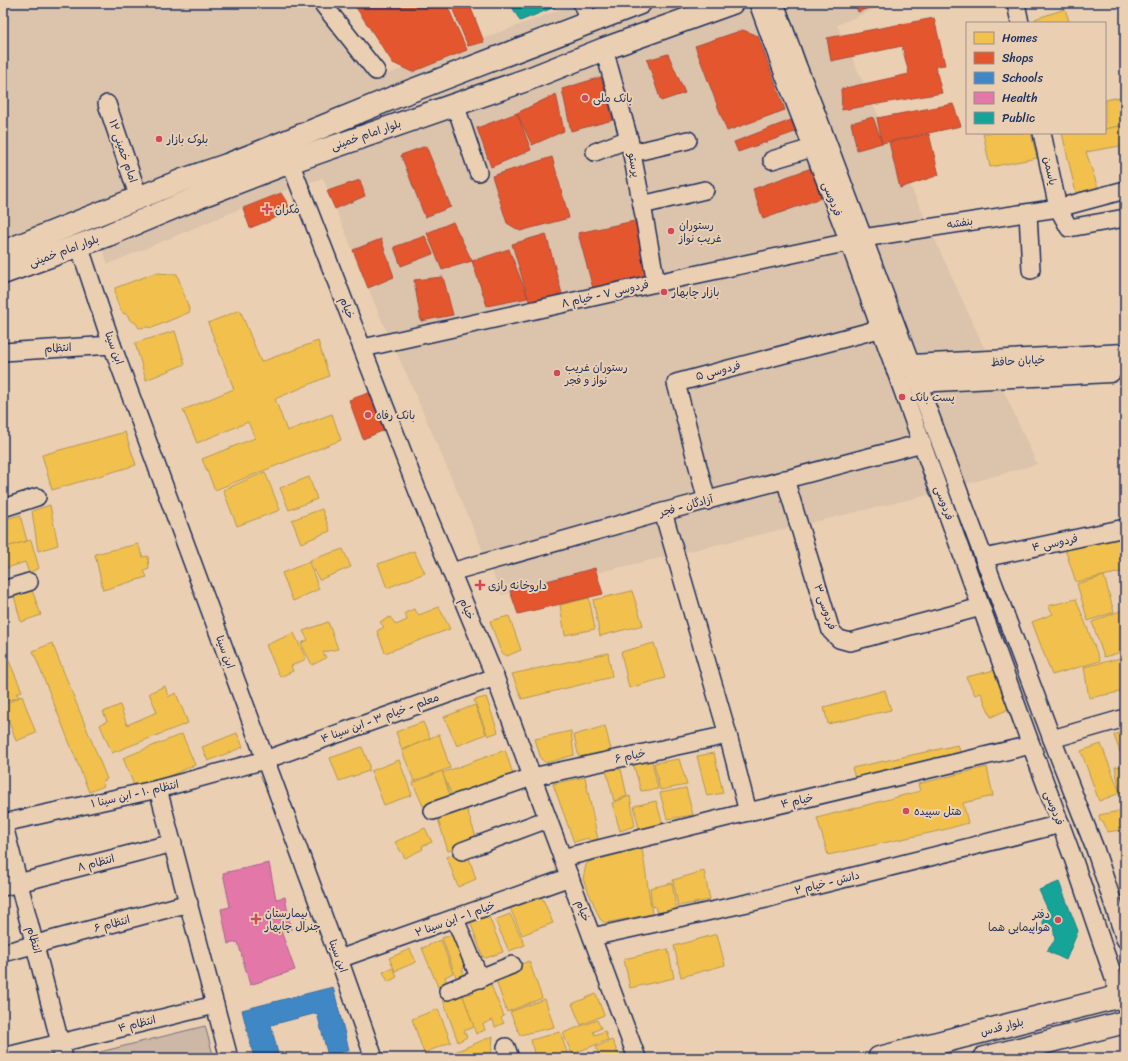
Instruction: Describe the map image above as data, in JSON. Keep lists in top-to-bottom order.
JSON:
{
  "streets": {
    "main road": ["بلوار امام خمینی", "خیابان حافظ", "بلوار قدس"],
    "street": [
      "امام خمینی ۱۲",
      "پرستو",
      "یاسمن",
      "فردوسی",
      "بنفشه",
      "فردوسی ۷ - خیام ۸",
      "خیام",
      "انتظام",
      "ابن سینا",
      "فردوسی ۵",
      "آزادگان - فجر",
      "فردوسی ۴",
      "فردوسی ۳",
      "معلم - خیام ۳ - ابن سینا ۴",
      "خیام ۶",
      "انتظام ۱۰ - ابن سینا ۱",
      "خیام ۴",
      "انتظام ۸",
      "دانش - خیام ۲",
      "خیام ۱ - این سینا ۲",
      "انتظام ۶",
      "انتظام ۴"
    ]
  },
  "crossings": [
    ["بلوار امام خمینی", "امام خمینی ۱۲"],
    ["بلوار امام خمینی", "پرستو"],
    ["بلوار امام خمینی", "خیام"],
    ["بلوار امام خمینی", "ابن سینا"],
    ["پرستو", "فردوسی ۷ - خیام ۸"],
    ["یاسمن", "بنفشه"],
    ["فردوسی", "بنفشه"],
    ["فردوسی", "فردوسی ۷ - خیام ۸"],
    ["فردوسی", "خیابان حافظ"],
    ["فردوسی", "فردوسی ۵"],
    ["فردوسی", "آزادگان - فجر"],
    ["فردوسی", "فردوسی ۴"],
    ["فردوسی", "فردوسی ۳"],
    ["فردوسی", "خیام ۴"],
    ["فردوسی", "دانش - خیام ۲"],
    ["فردوسی", "بلوار قدس"],
    ["بنفشه", "فردوسی ۷ - خیام ۸"],
    ["فردوسی ۷ - خیام ۸", "خیام"],
    ["خیام", "آزادگان - فجر"],
    ["خیام", "معلم - خیام ۳ - ابن سینا ۴"],
    ["خیام", "خیام ۶"],
    ["خیام", "خیام ۴"],
    ["خیام", "دانش - خیام ۲"],
    ["خیام", "خیام ۱ - این سینا ۲"],
    ["انتظام", "ابن سینا"],
    ["انتظام", "انتظام ۱۰ - ابن سینا ۱"],
    ["انتظام", "انتظام ۸"],
    ["انتظام", "انتظام ۶"],
    ["انتظام", "انتظام ۴"],
    ["ابن سینا", "معلم - خیام ۳ - ابن سینا ۴"],
    ["ابن سینا", "انتظام ۱۰ - ابن سینا ۱"],
    ["ابن سینا", "خیام ۱ - این سینا ۲"],
    ["فردوسی ۵", "آزادگان - فجر"],
    ["آزادگان - فجر", "فردوسی ۳"],
    ["معلم - خیام ۳ - ابن سینا ۴", "انتظام ۱۰ - ابن سینا ۱"]
  ],
  "places": {
    "other": [
      "بانک ملی",
      "بلوک بازار",
      "رستوران غریب نواز",
      "بازار چابهار",
      "رستوران غریب نواز و فجر",
      "پست بانک",
      "بانک رفاه",
      "هتل سپیده",
      "دفتر هواپیمایی هما"
    ],
    "health": ["مکران", "داروخانه رازی", "بیمارستان جنرال چابهار"]
  },
  "legend": [
    "Homes",
    "Shops",
    "Schools",
    "Health",
    "Public"
  ]
}
